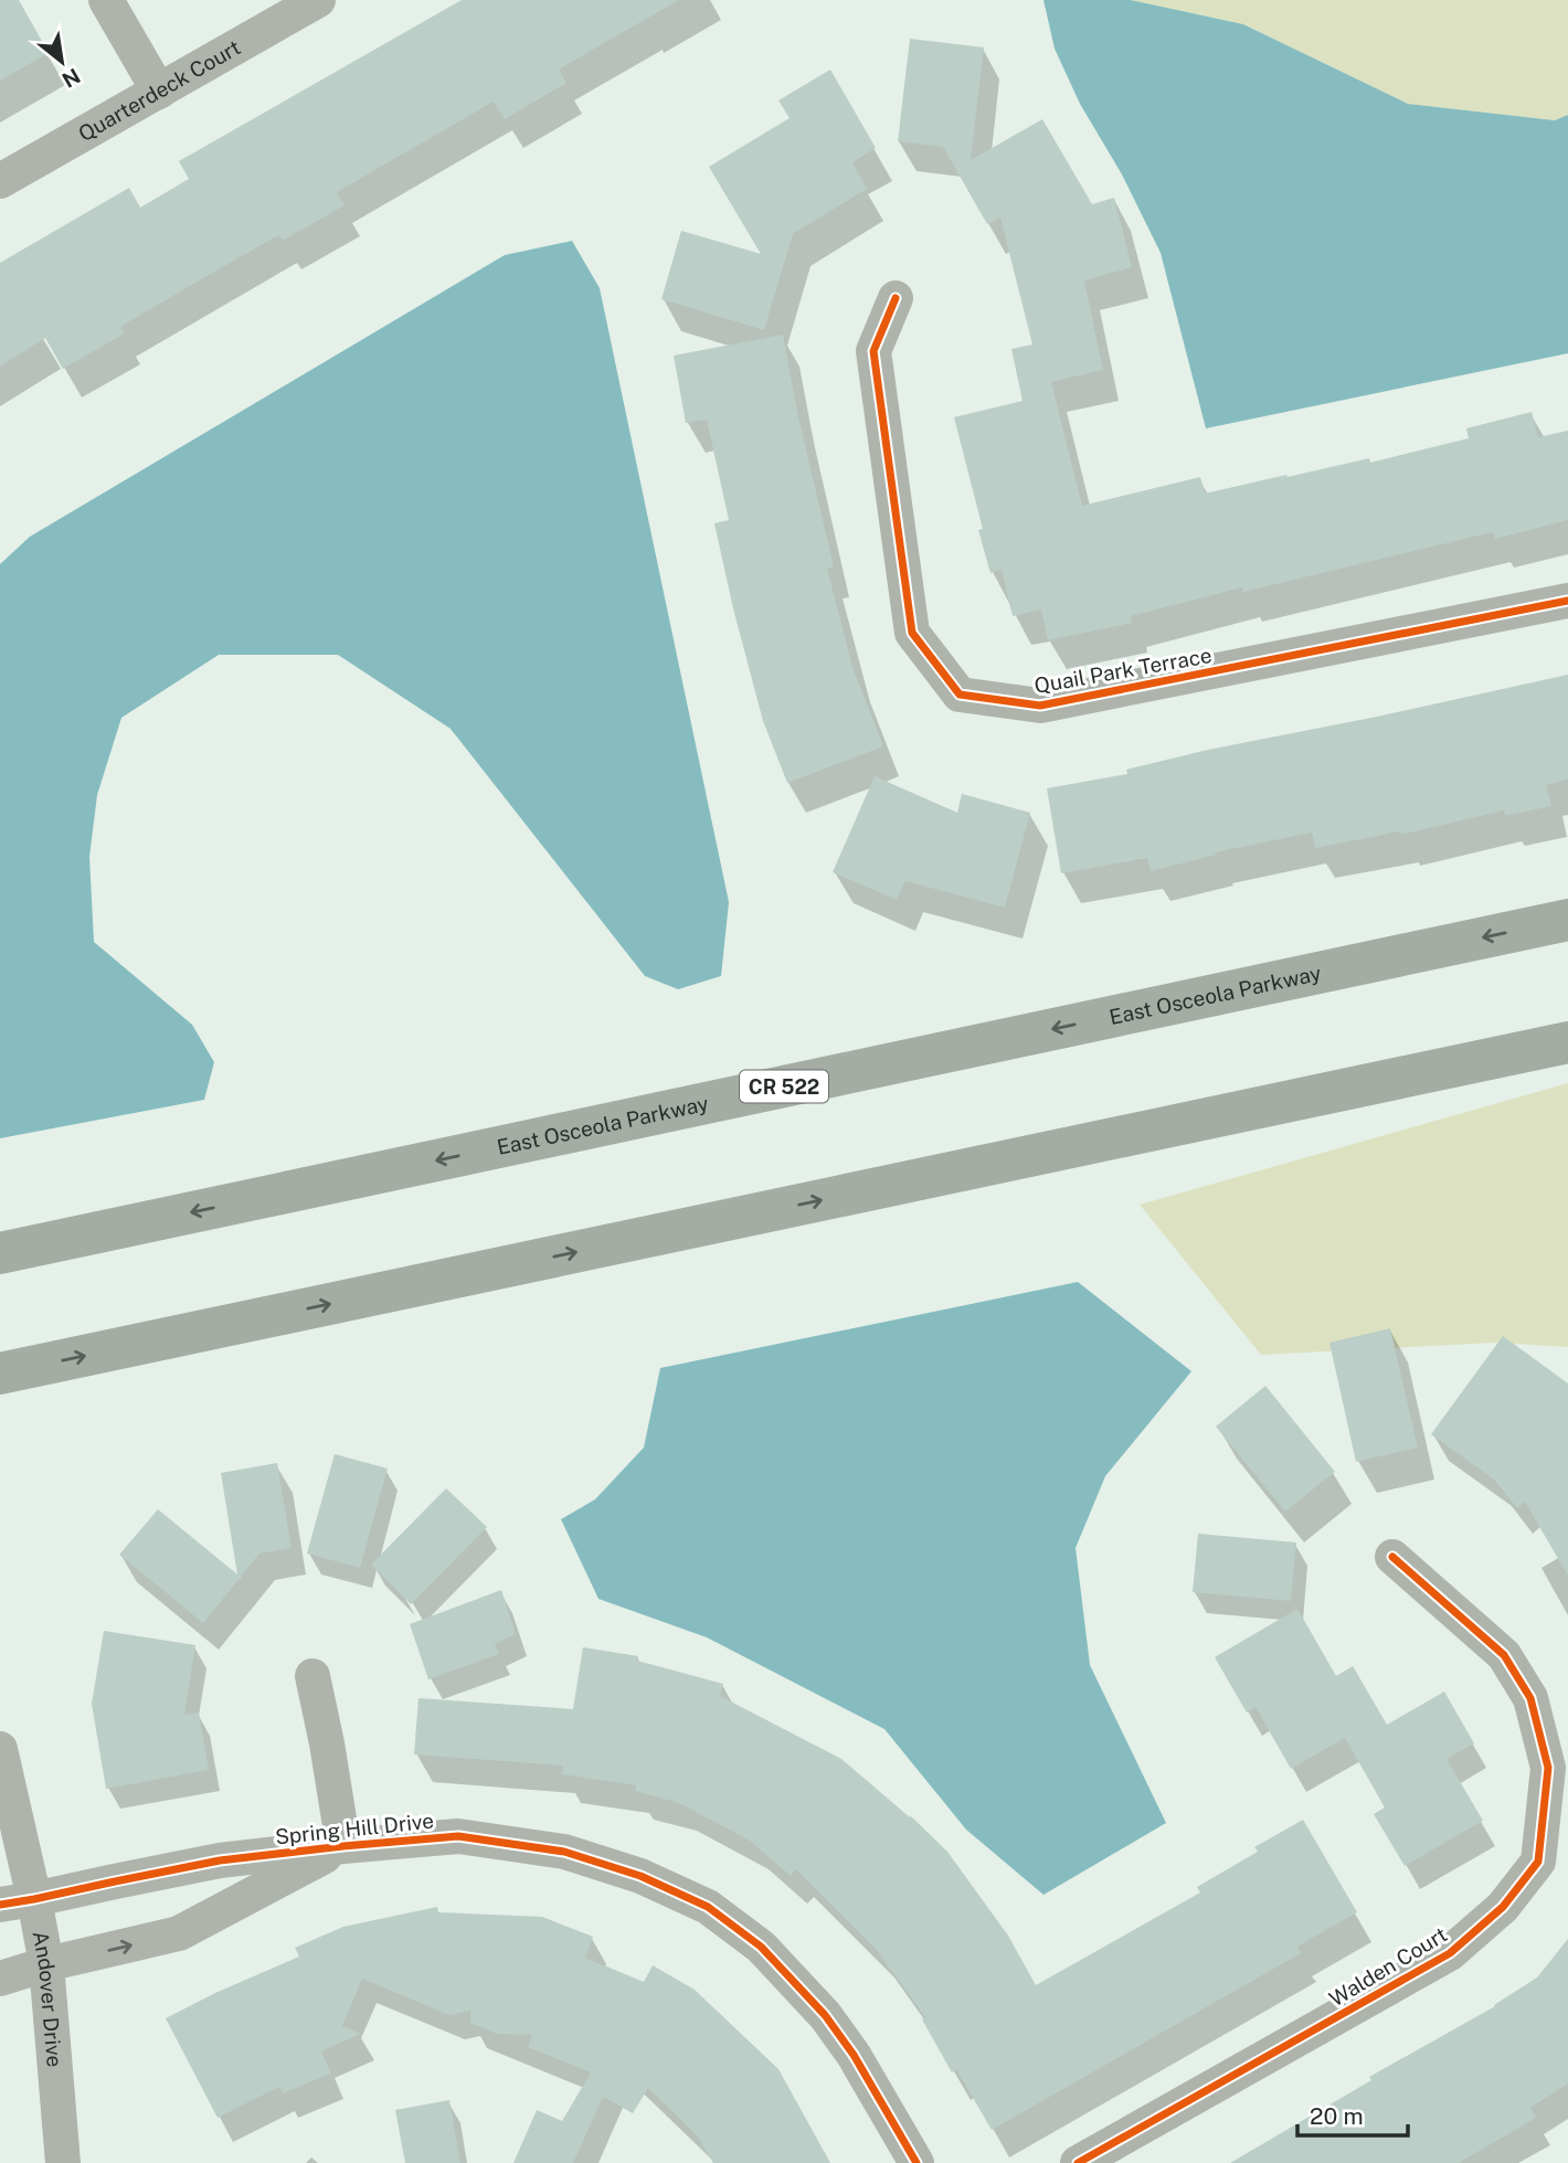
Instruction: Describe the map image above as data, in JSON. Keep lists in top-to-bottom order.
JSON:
{
  "streets": {
    "main road": ["East Osceola Parkway", "CR 522"],
    "street": [
      "Quarterdeck Court",
      "Quail Park Terrace",
      "Spring Hill Drive",
      "Walden Court",
      "Andover Drive"
    ]
  },
  "crossings": [
    ["Spring Hill Drive", "Andover Drive"]
  ],
  "scale_bar": "20 m",
  "north": "bottom right"
}
